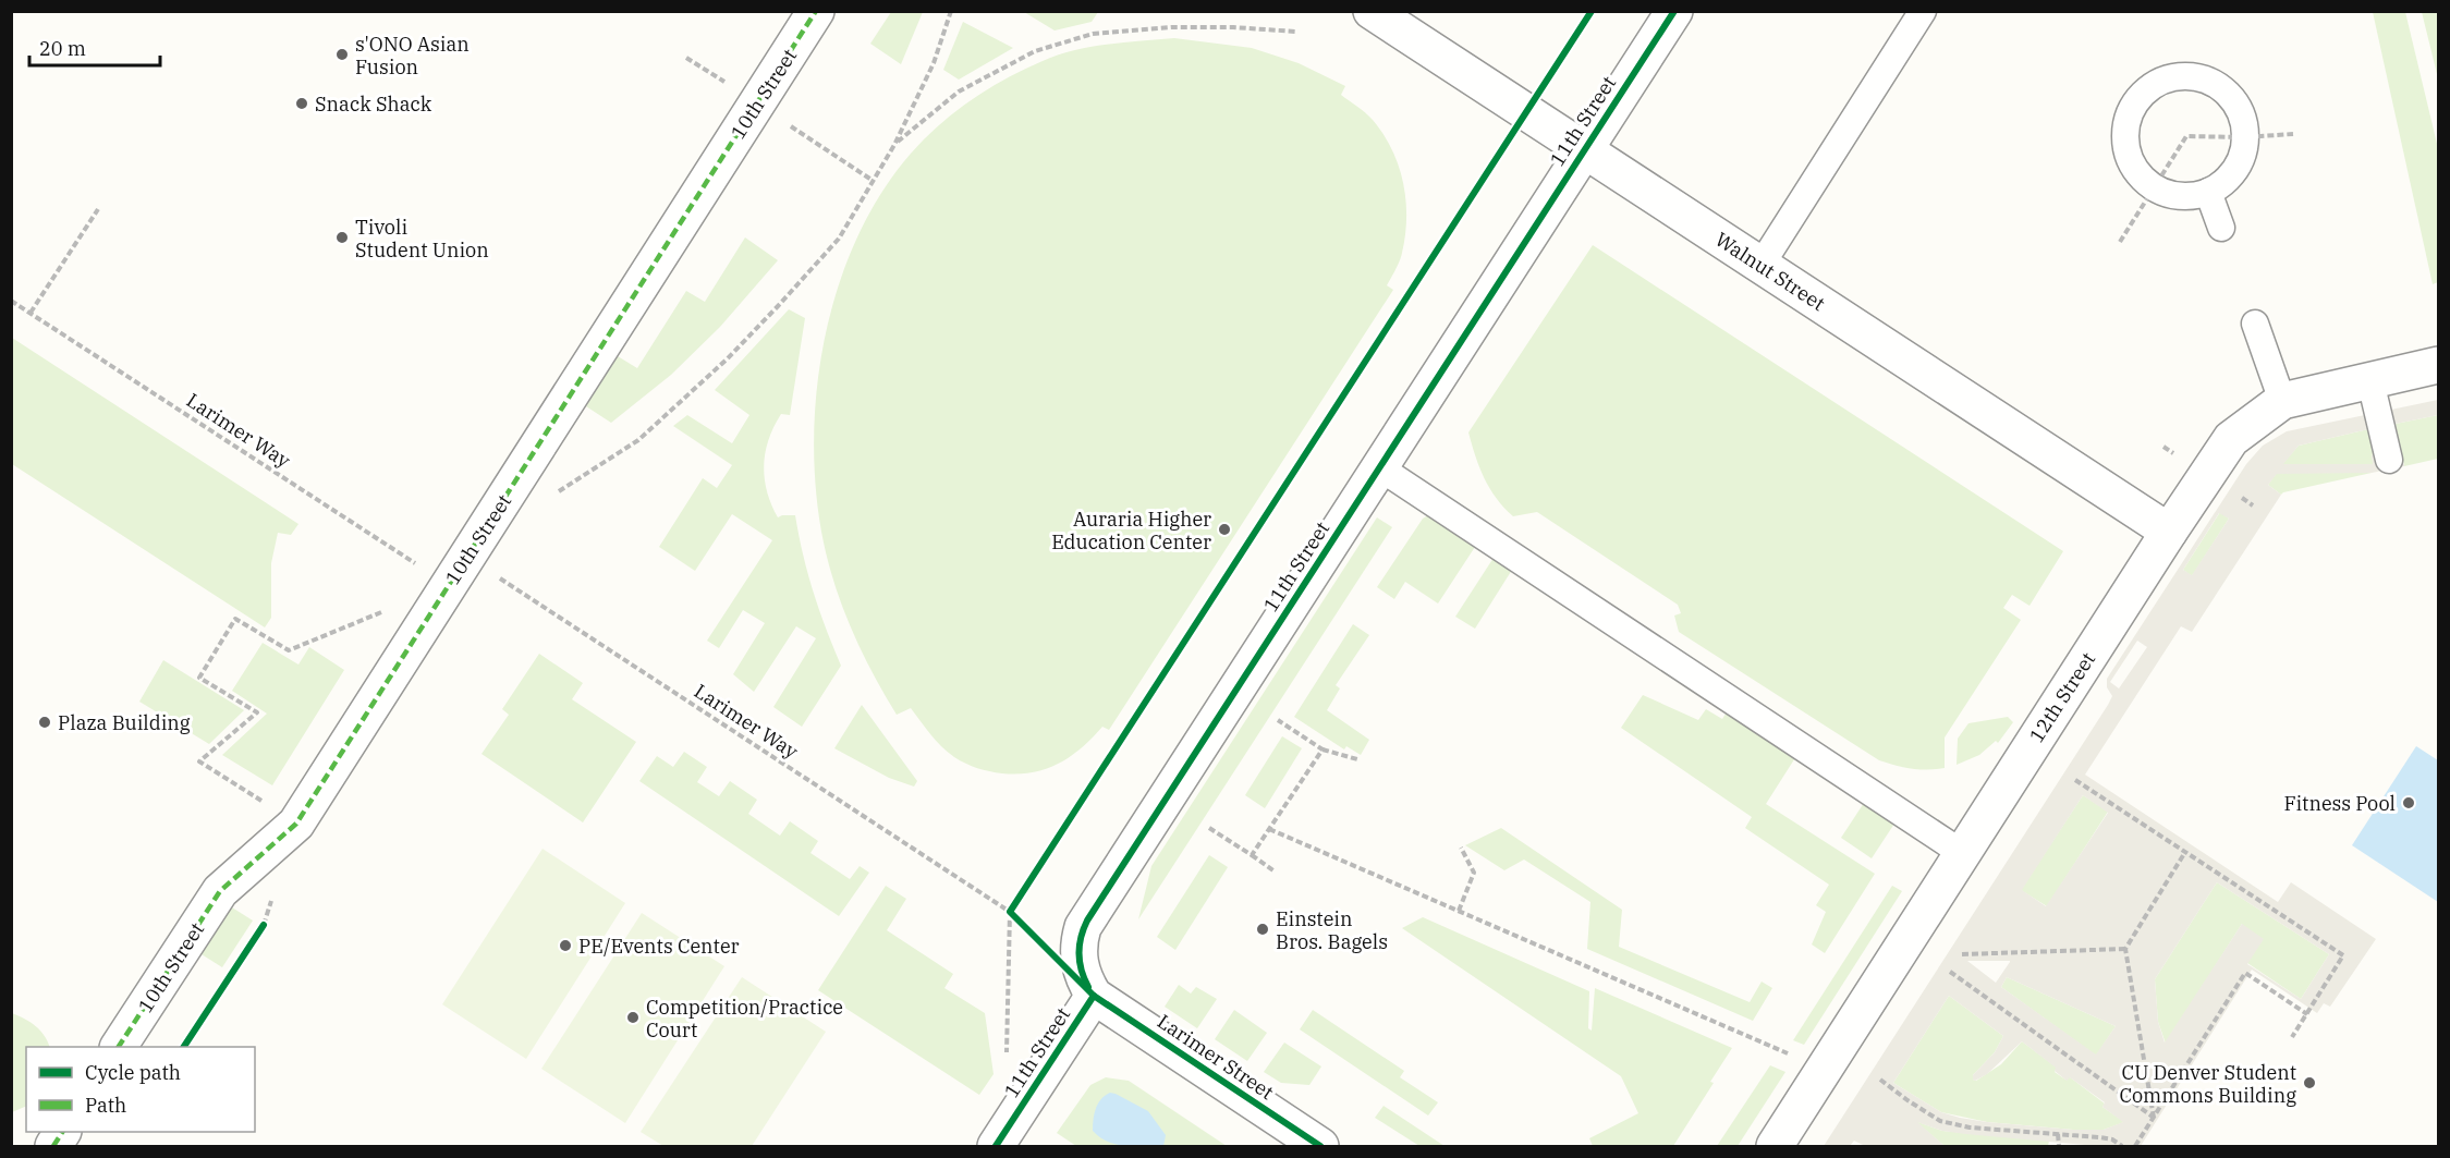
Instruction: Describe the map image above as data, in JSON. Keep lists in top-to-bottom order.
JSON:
{
  "streets": {
    "street": [
      "10th Street",
      "11th Street",
      "Walnut Street",
      "12th Street",
      "Larimer Street"
    ],
    "path": ["Larimer Way"]
  },
  "crossings": [
    ["10th Street", "Larimer Way"],
    ["11th Street", "Walnut Street"],
    ["11th Street", "Larimer Street"],
    ["Walnut Street", "12th Street"]
  ],
  "places": [
    "s'ONO Asian Fusion",
    "Snack Shack",
    "Tivoli Student Union",
    "Auraria Higher Education Center",
    "Plaza Building",
    "Fitness Pool",
    "Einstein Bros. Bagels",
    "PE/Events Center",
    "Competition/Practice Court",
    "CU Denver Student Commons Building"
  ],
  "legend": ["Cycle path", "Path"],
  "scale_bar": "20 m"
}
